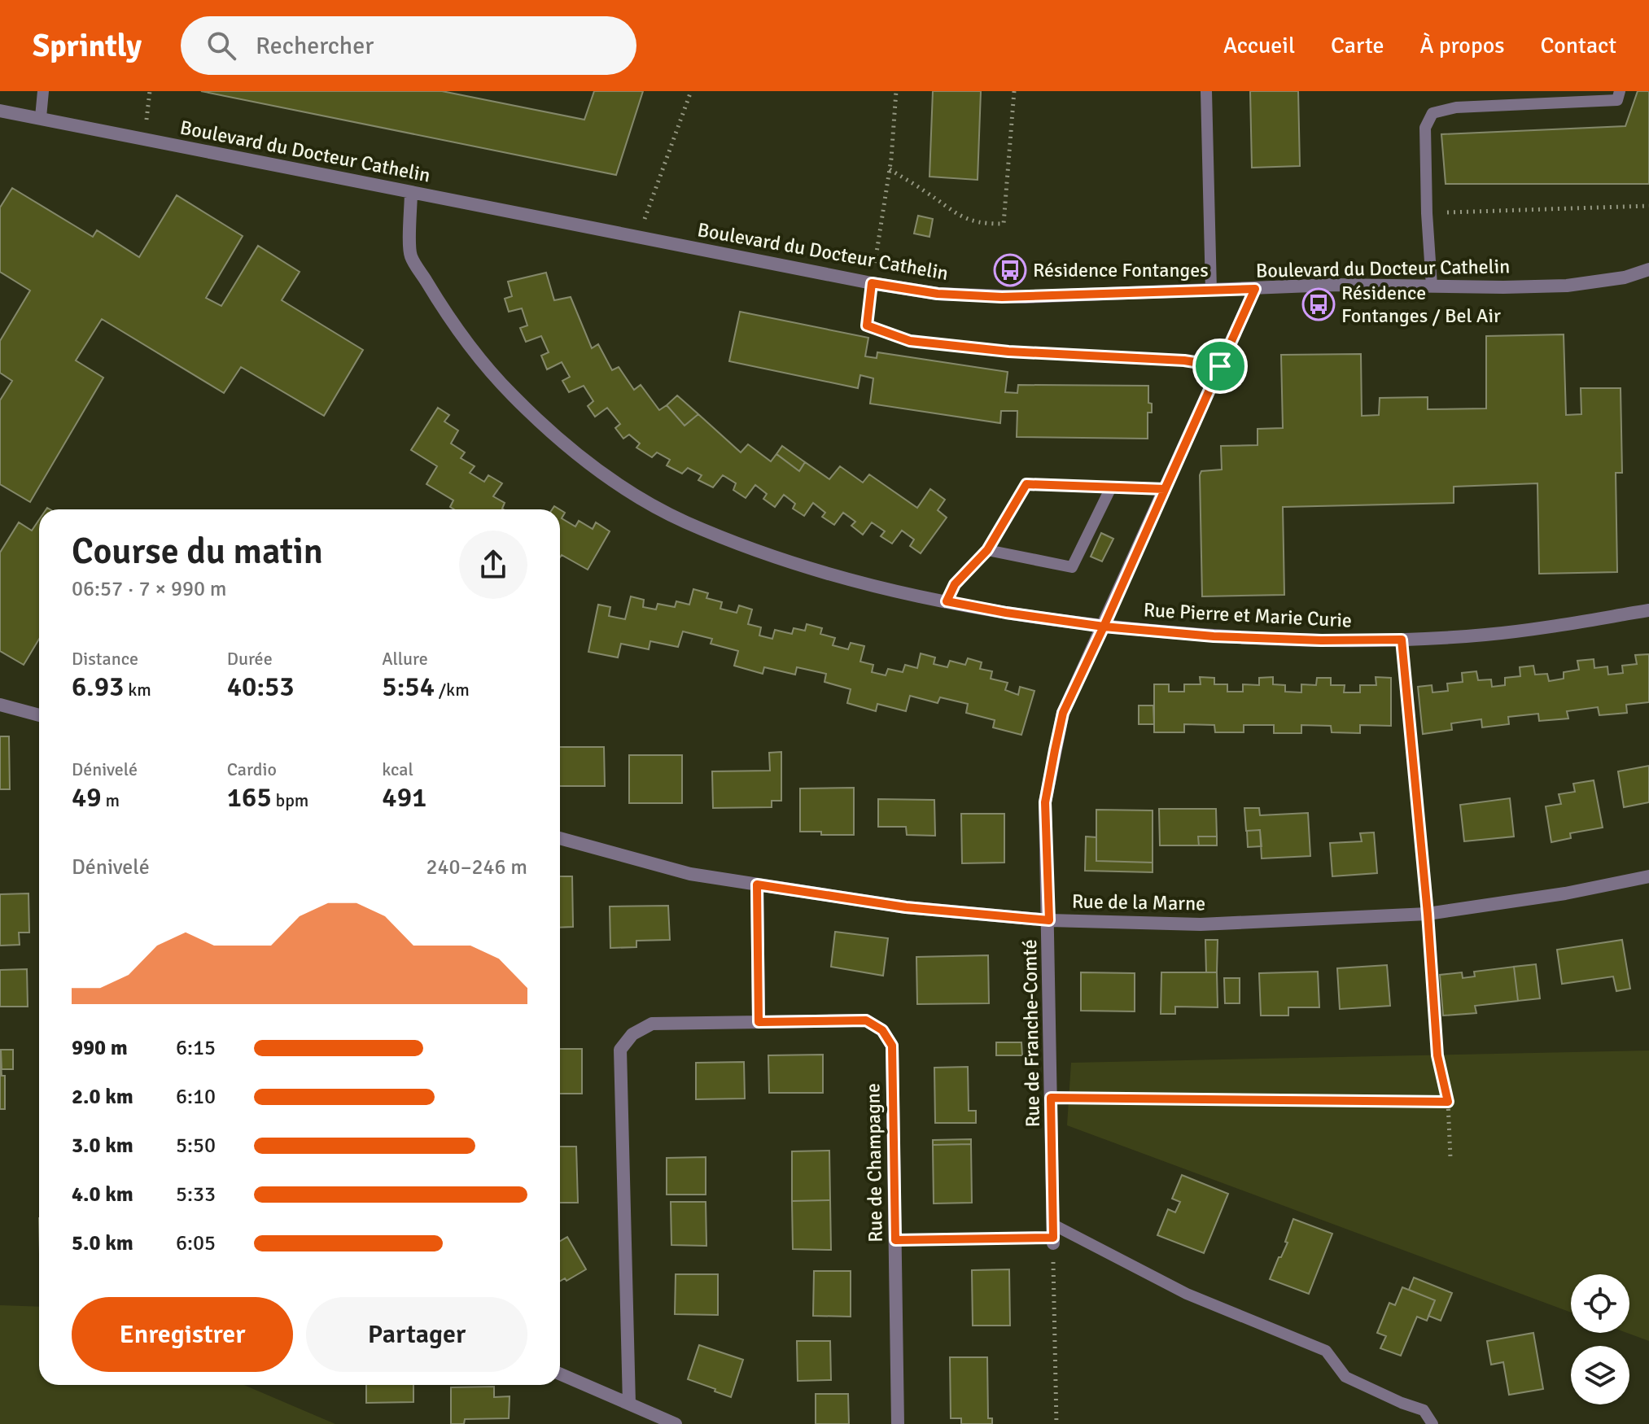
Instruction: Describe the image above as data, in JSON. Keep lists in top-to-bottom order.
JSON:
{
  "streets": {
    "street": [
      "Boulevard du Docteur Cathelin",
      "Rue Pierre et Marie Curie",
      "Rue de la Marne",
      "Rue de Franche-Comté",
      "Rue de Champagne"
    ]
  },
  "crossings": [
    ["Boulevard du Docteur Cathelin", "Rue Pierre et Marie Curie"],
    ["Boulevard du Docteur Cathelin", "Rue de Franche-Comté"],
    ["Rue Pierre et Marie Curie", "Rue de Franche-Comté"],
    ["Rue de la Marne", "Rue de Franche-Comté"]
  ],
  "places": {
    "bus stop": ["Résidence Fontanges", "Résidence Fontanges / Bel Air"]
  },
  "page": {
    "header": "Sprintly",
    "search": "Rechercher",
    "nav": [
      "Accueil",
      "Carte",
      "À propos",
      "Contact"
    ],
    "heading": ["Course du matin", "06:57 · 7 × 990 m"],
    "stats": [
      ["Distance", "6.93 km"],
      ["Durée", "40:53"],
      ["Allure", "5:54 /km"],
      ["Dénivelé", "49 m"],
      ["Cardio", "165 bpm"],
      ["kcal", "491"]
    ],
    "chart": ["Dénivelé", "240–246 m"],
    "list": [
      {
        "name": "990 m",
        "note": "6:15"
      },
      {
        "name": "2.0 km",
        "note": "6:10"
      },
      {
        "name": "3.0 km",
        "note": "5:50"
      },
      {
        "name": "4.0 km",
        "note": "5:33"
      },
      {
        "name": "5.0 km",
        "note": "6:05"
      }
    ],
    "buttons": ["Enregistrer", "Partager"]
  }
}
